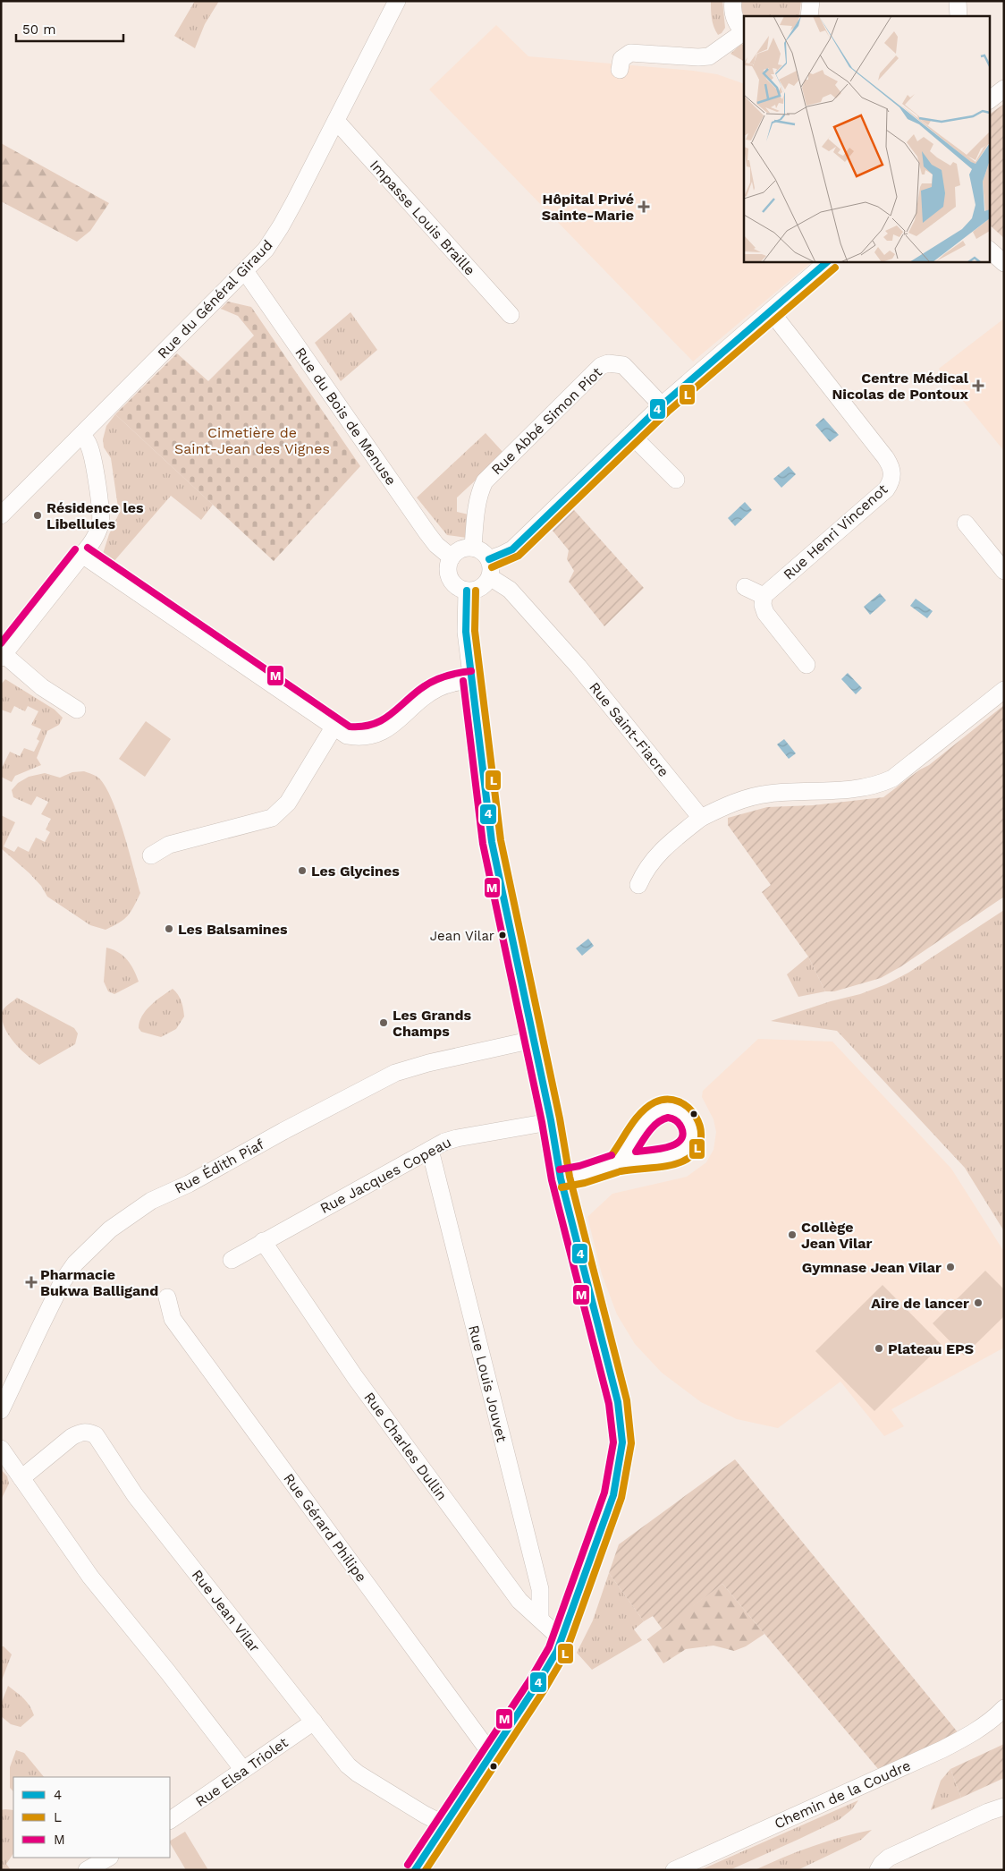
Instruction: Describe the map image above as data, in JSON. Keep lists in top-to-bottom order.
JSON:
{
  "streets": {
    "street": [
      "Impasse Louis Braille",
      "Rue du Général Giraud",
      "Rue du Bois de Menuse",
      "Rue Abbé Simon Piot",
      "Rue Henri Vincenot",
      "Rue Saint-Fiacre",
      "Rue Édith Piaf",
      "Rue Jacques Copeau",
      "Rue Louis Jouvet",
      "Rue Charles Dullin",
      "Rue Gérard Philipe",
      "Rue Jean Vilar",
      "Rue Elsa Triolet",
      "Chemin de la Coudre"
    ]
  },
  "crossings": [
    ["Impasse Louis Braille", "Rue du Général Giraud"],
    ["Rue du Général Giraud", "Rue du Bois de Menuse"],
    ["Rue du Bois de Menuse", "Rue Abbé Simon Piot"],
    ["Rue du Bois de Menuse", "Rue Saint-Fiacre"],
    ["Rue Abbé Simon Piot", "Rue Saint-Fiacre"],
    ["Rue Jacques Copeau", "Rue Louis Jouvet"],
    ["Rue Jacques Copeau", "Rue Charles Dullin"],
    ["Rue Louis Jouvet", "Rue Charles Dullin"],
    ["Rue Jean Vilar", "Rue Elsa Triolet"]
  ],
  "parks": ["Cimetière de Saint-Jean des Vignes"],
  "places": {
    "health": ["Hôpital Privé Sainte-Marie", "Centre Médical Nicolas de Pontoux", "Pharmacie Bukwa Balligand"],
    "other": [
      "Résidence les Libellules",
      "Les Glycines",
      "Les Balsamines",
      "Jean Vilar",
      "Les Grands Champs",
      "Collège Jean Vilar",
      "Gymnase Jean Vilar",
      "Aire de lancer",
      "Plateau EPS"
    ]
  },
  "lines": ["transit line 4", "transit line L", "transit line M"],
  "legend": ["4", "L", "M"],
  "scale_bar": "50 m"
}
